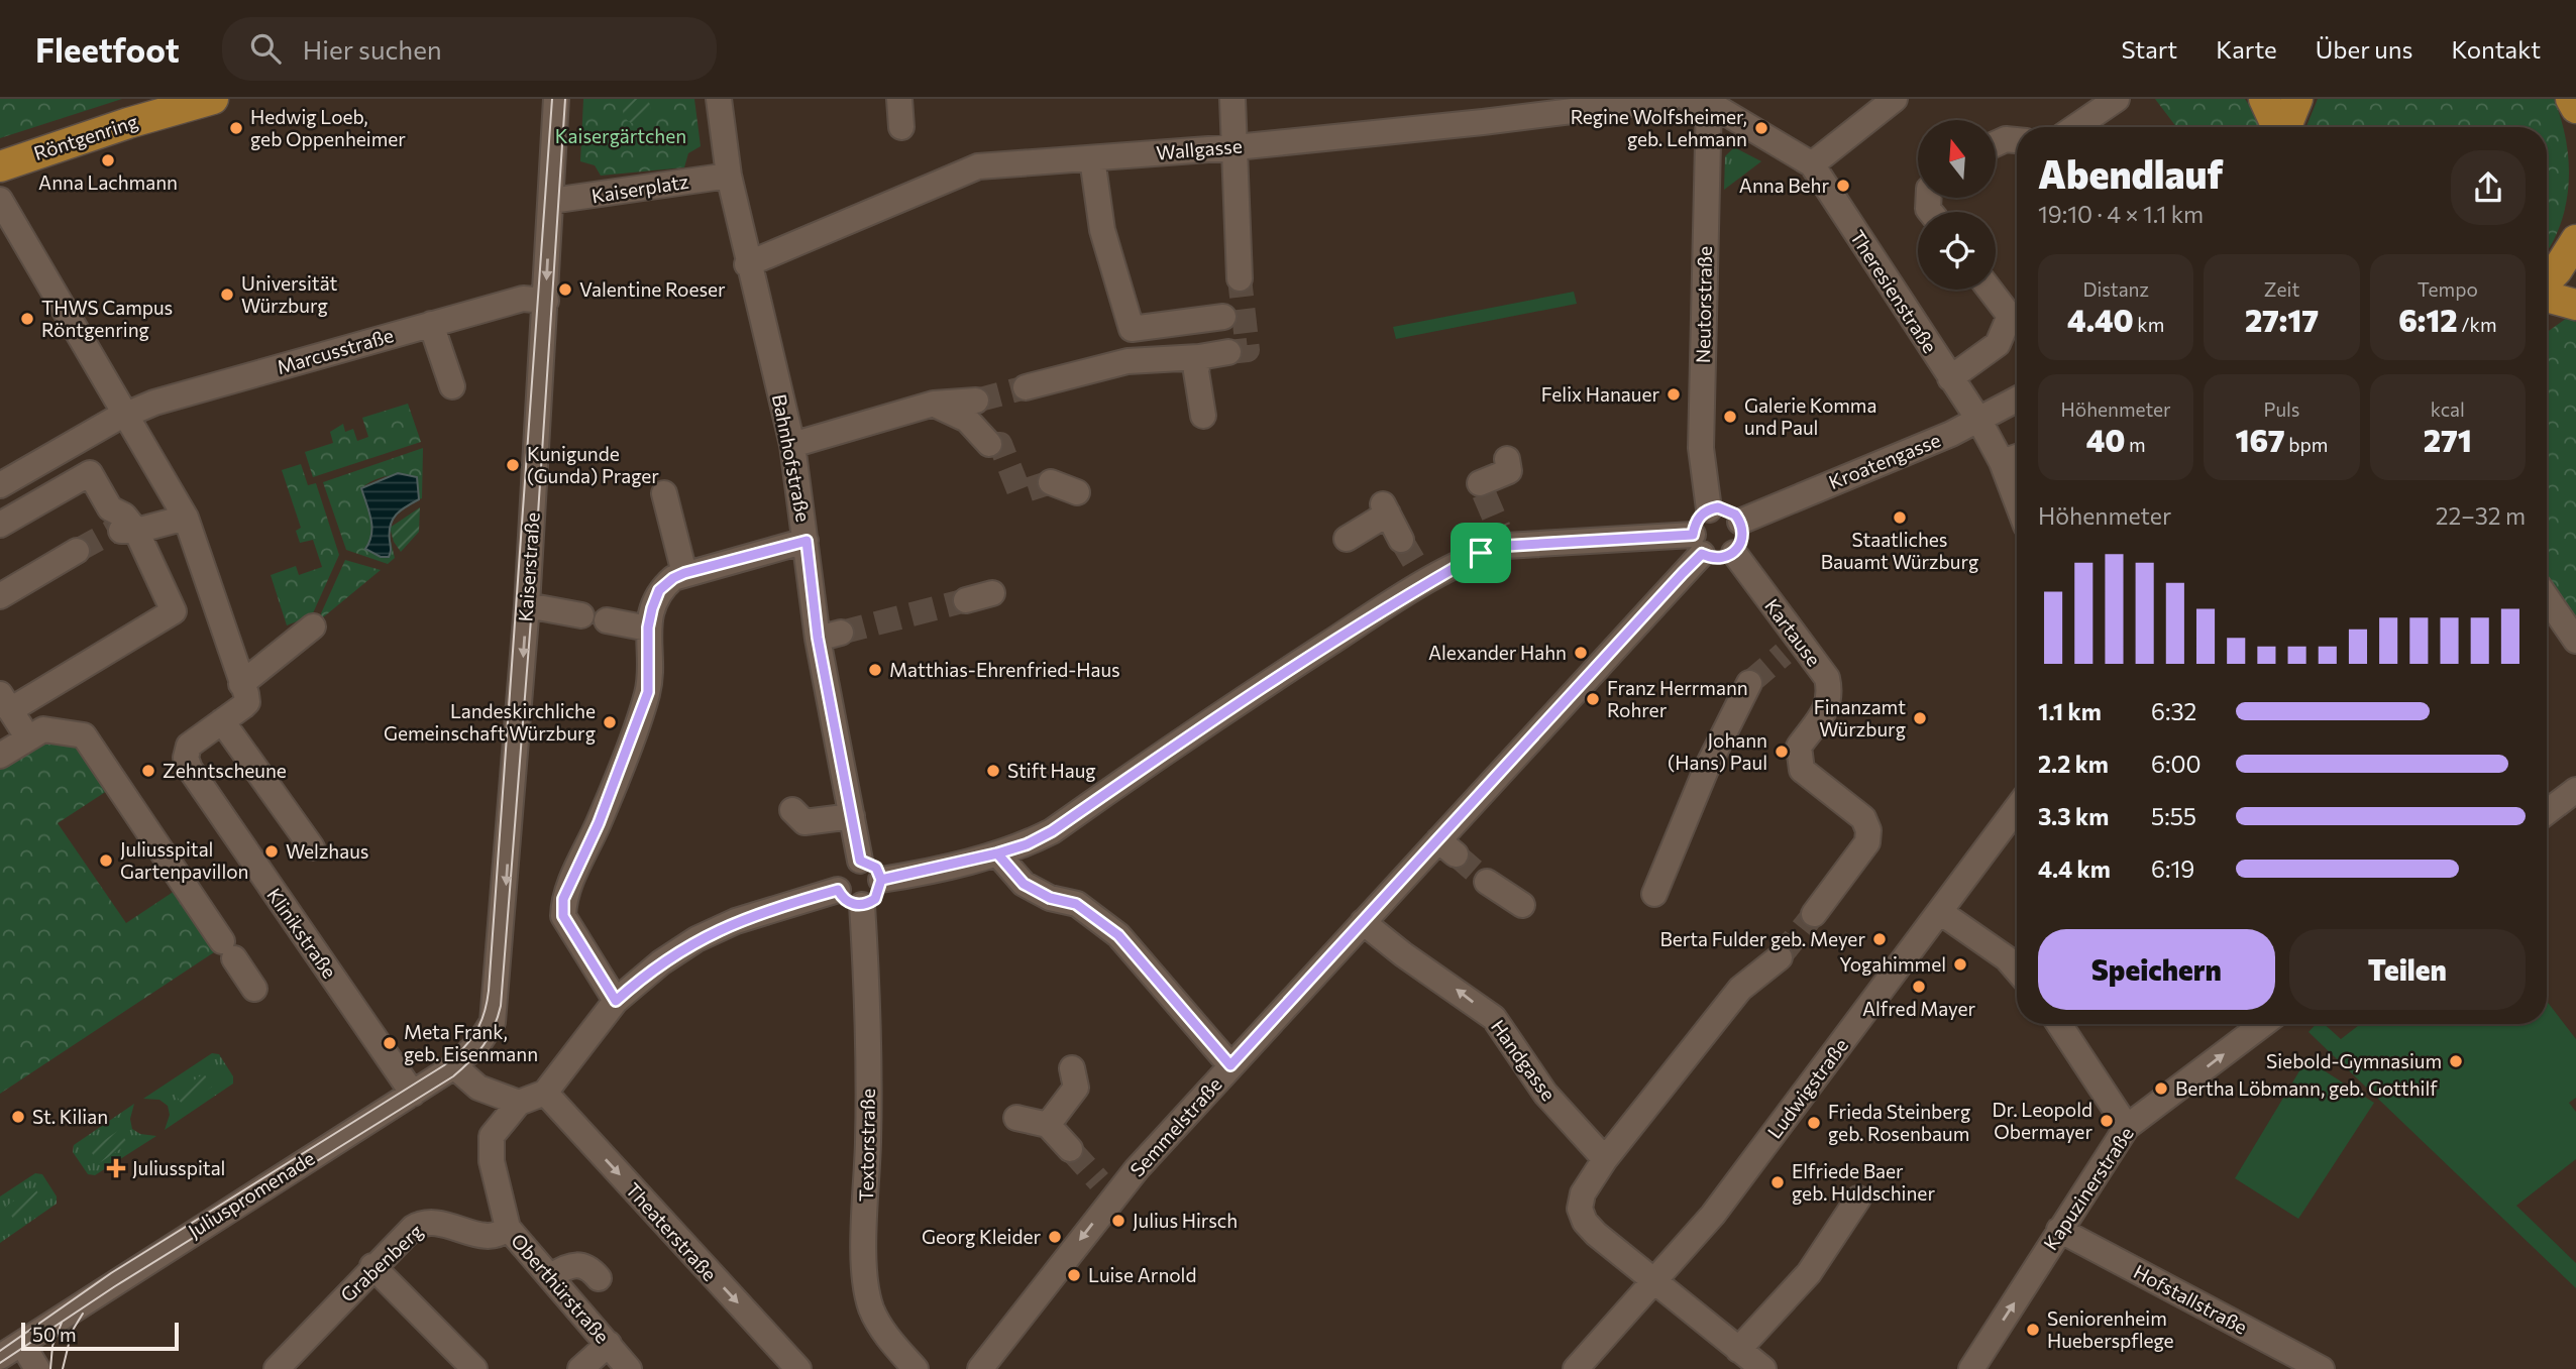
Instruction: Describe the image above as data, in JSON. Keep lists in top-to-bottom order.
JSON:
{
  "streets": {
    "main road": ["Röntgenring"],
    "street": [
      "Wallgasse",
      "Kaiserplatz",
      "Theresienstraße",
      "Neutorstraße",
      "Marcusstraße",
      "Bahnhofstraße",
      "Kroatengasse",
      "Kaiserstraße",
      "Kartause",
      "Klinikstraße",
      "Handgasse",
      "Ludwigstraße",
      "Semmelstraße",
      "Textorstraße",
      "Kapuzinerstraße",
      "Juliuspromenade",
      "Theaterstraße",
      "Grabenberg",
      "Oberthürstraße",
      "Hofstallstraße"
    ]
  },
  "crossings": [
    ["Wallgasse", "Bahnhofstraße"],
    ["Kaiserplatz", "Bahnhofstraße"],
    ["Kaiserplatz", "Kaiserstraße"],
    ["Theresienstraße", "Neutorstraße"],
    ["Theresienstraße", "Kroatengasse"],
    ["Neutorstraße", "Semmelstraße"],
    ["Marcusstraße", "Kaiserstraße"],
    ["Bahnhofstraße", "Textorstraße"],
    ["Kaiserstraße", "Juliuspromenade"],
    ["Kartause", "Semmelstraße"],
    ["Klinikstraße", "Juliuspromenade"],
    ["Handgasse", "Semmelstraße"],
    ["Kapuzinerstraße", "Hofstallstraße"],
    ["Grabenberg", "Oberthürstraße"]
  ],
  "one_way": ["Handgasse", "Kapuzinerstraße", "Theaterstraße"],
  "parks": ["Kaisergärtchen"],
  "places": {
    "other": [
      "Hedwig Loeb, geb Oppenheimer",
      "Regine Wolfsheimer, geb. Lehmann",
      "Anna Lachmann",
      "Anna Behr",
      "Valentine Roeser",
      "Universität Würzburg",
      "THWS Campus Röntgenring",
      "Felix Hanauer",
      "Galerie Komma und Paul",
      "Kunigunde (Gunda) Prager",
      "Staatliches Bauamt Würzburg",
      "Alexander Hahn",
      "Matthias-Ehrenfried-Haus",
      "Franz Herrmann Rohrer",
      "Finanzamt Würzburg",
      "Landeskirchliche Gemeinschaft Würzburg",
      "Johann (Hans) Paul",
      "Zehntscheune",
      "Stift Haug",
      "Welzhaus",
      "Juliusspital Gartenpavillon",
      "Berta Fulder geb. Meyer",
      "Yogahimmel",
      "Alfred Mayer",
      "Meta Frank, geb. Eisenmann",
      "Siebold-Gymnasium",
      "Bertha Löbmann, geb. Gotthilf",
      "St. Kilian",
      "Dr. Leopold Obermayer",
      "Frieda Steinberg geb. Rosenbaum",
      "Elfriede Baer geb. Huldschiner",
      "Julius Hirsch",
      "Georg Kleider",
      "Luise Arnold",
      "Seniorenheim Hueberspflege"
    ],
    "health": ["Juliusspital"]
  },
  "scale_bar": "50 m",
  "north": "top",
  "page": {
    "header": "Fleetfoot",
    "search": "Hier suchen",
    "nav": [
      "Start",
      "Karte",
      "Über uns",
      "Kontakt"
    ],
    "heading": ["Abendlauf", "19:10 · 4 × 1.1 km"],
    "stats": [
      ["Distanz", "4.40 km"],
      ["Zeit", "27:17"],
      ["Tempo", "6:12 /km"],
      ["Höhenmeter", "40 m"],
      ["Puls", "167 bpm"],
      ["kcal", "271"]
    ],
    "chart": ["Höhenmeter", "22–32 m"],
    "list": [
      {
        "name": "1.1 km",
        "note": "6:32"
      },
      {
        "name": "2.2 km",
        "note": "6:00"
      },
      {
        "name": "3.3 km",
        "note": "5:55"
      },
      {
        "name": "4.4 km",
        "note": "6:19"
      }
    ],
    "buttons": ["Speichern", "Teilen"],
    "scale": "50 m"
  }
}
